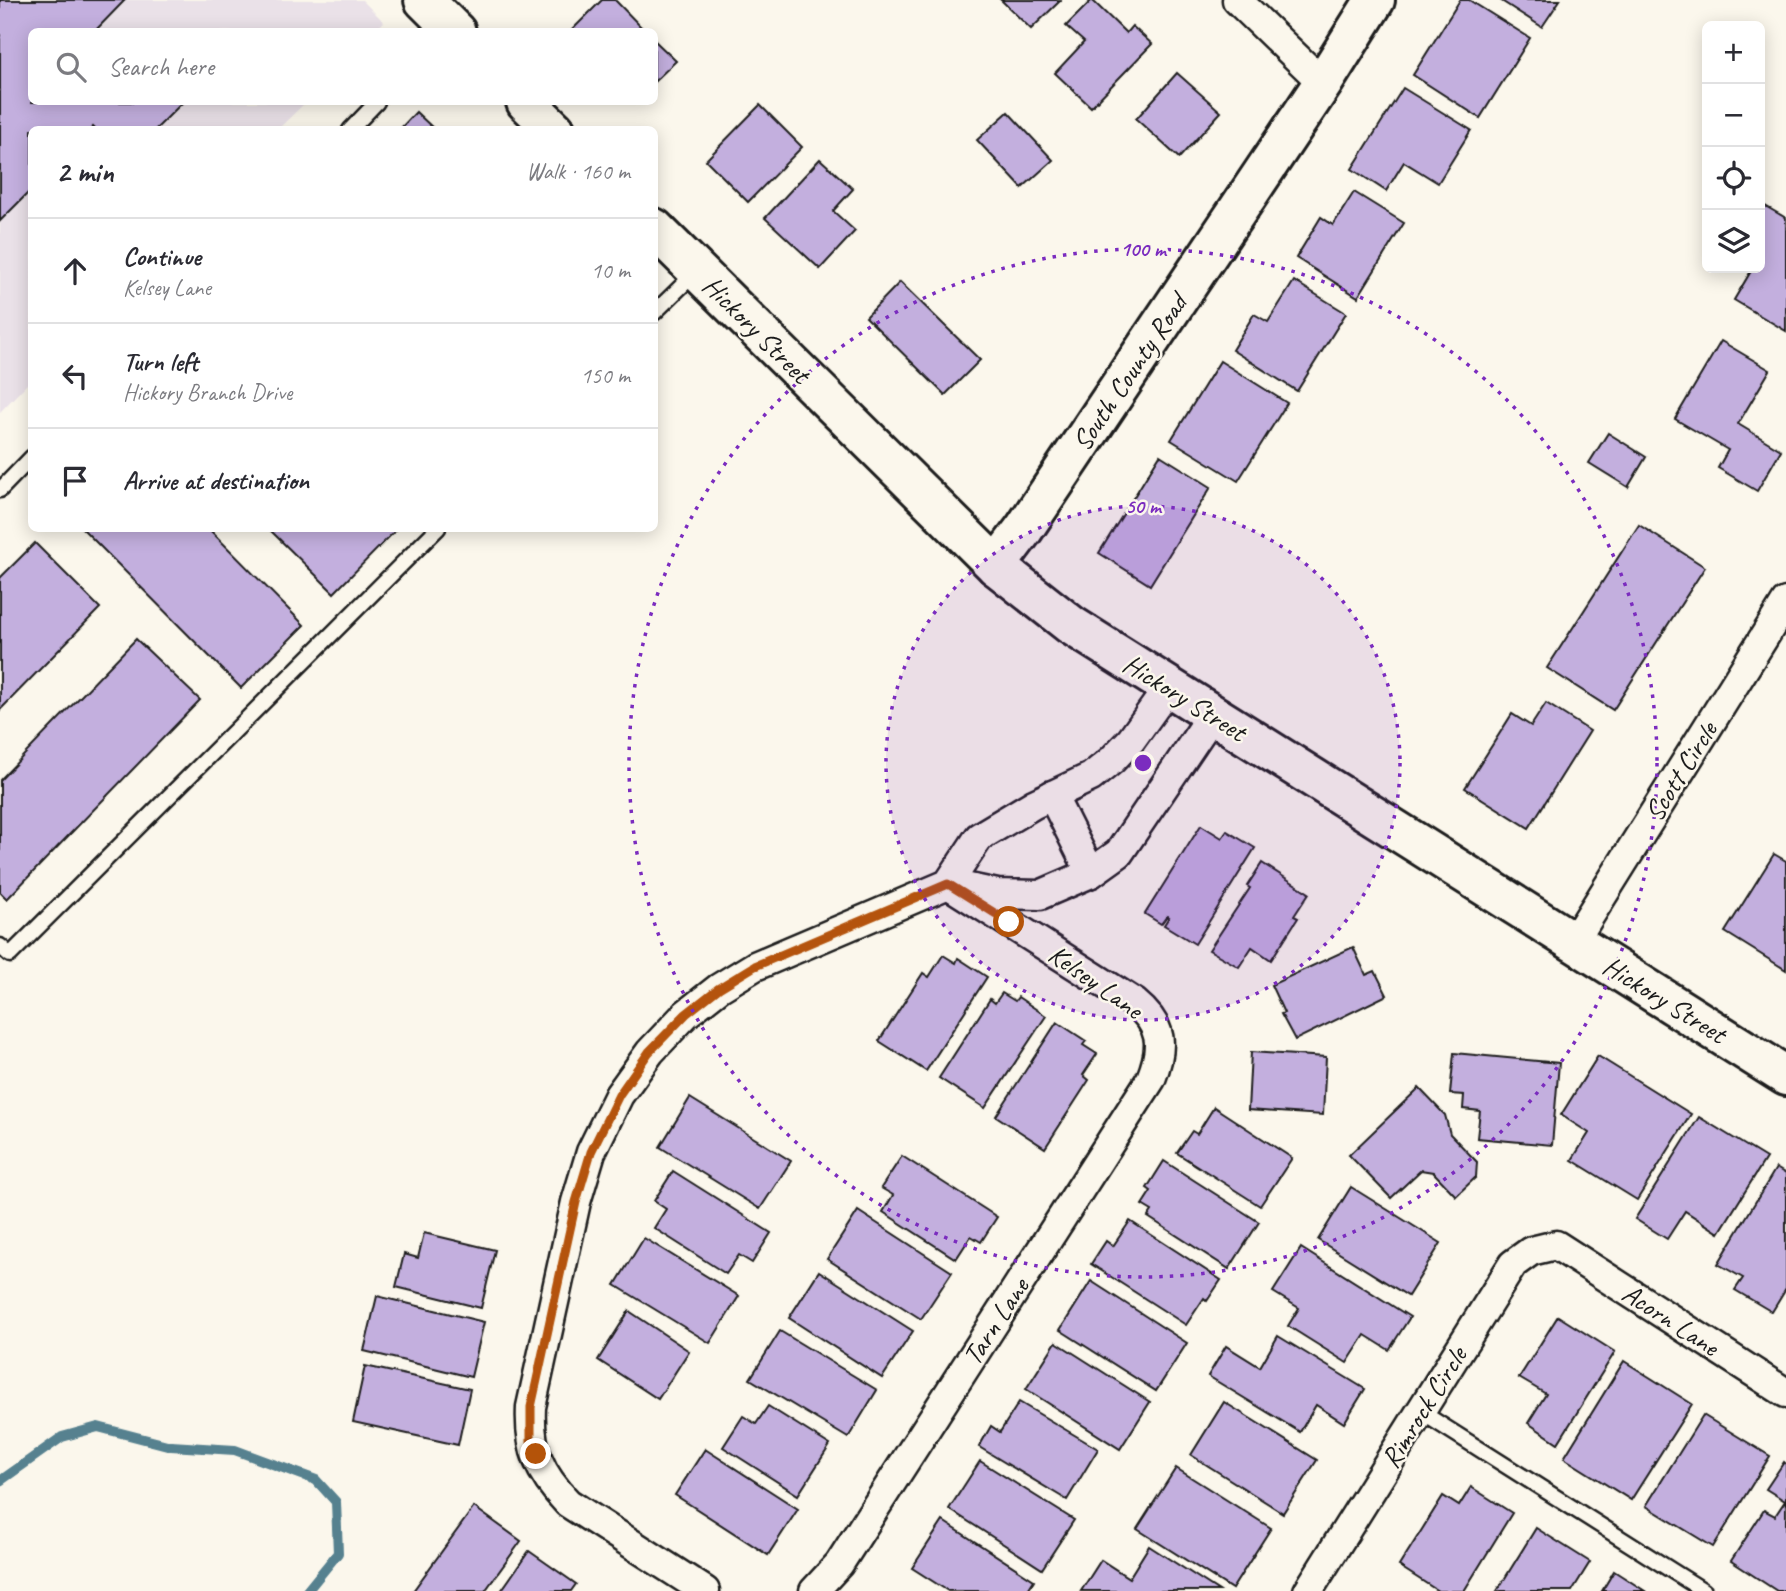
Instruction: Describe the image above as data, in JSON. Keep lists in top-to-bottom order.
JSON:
{
  "streets": {
    "street": [
      "Hickory Street",
      "South County Road",
      "Scott Circle",
      "Kelsey Lane",
      "Acorn Lane",
      "Tarn Lane",
      "Rimrock Circle"
    ]
  },
  "crossings": [
    ["Hickory Street", "South County Road"],
    ["Hickory Street", "Scott Circle"],
    ["Kelsey Lane", "Tarn Lane"],
    ["Acorn Lane", "Rimrock Circle"]
  ],
  "page": {
    "map_buttons": ["+", "−"],
    "search": "Search here",
    "heading": ["2 min", "Walk · 160 m"],
    "list": [
      ["Continue", "Kelsey Lane", "10 m"],
      ["Turn left", "Hickory Branch Drive", "150 m"],
      "Arrive at destination"
    ]
  },
  "rings": ["100 m", "50 m"]
}
